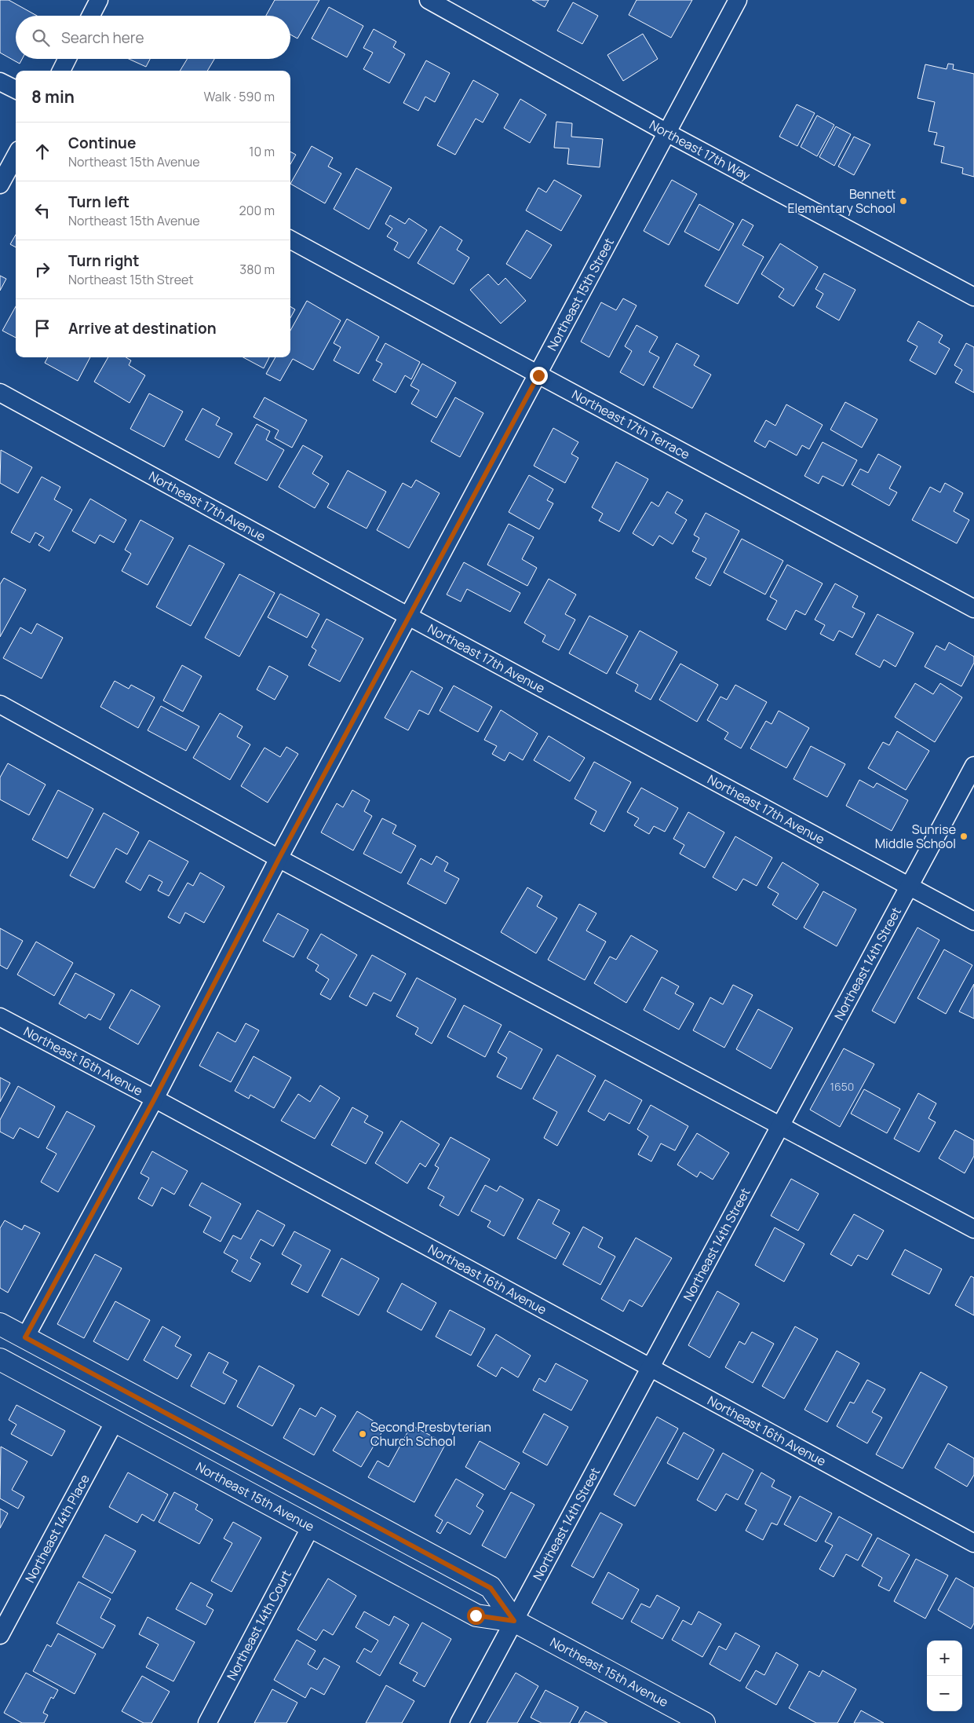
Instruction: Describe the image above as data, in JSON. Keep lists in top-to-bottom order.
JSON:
{
  "streets": {
    "street": [
      "Northeast 17th Way",
      "Northeast 15th Street",
      "Northeast 17th Terrace",
      "Northeast 17th Avenue",
      "Northeast 14th Street",
      "Northeast 16th Avenue",
      "Northeast 15th Avenue",
      "Northeast 14th Place",
      "Northeast 14th Court"
    ]
  },
  "crossings": [
    ["Northeast 17th Way", "Northeast 15th Street"],
    ["Northeast 15th Street", "Northeast 17th Terrace"],
    ["Northeast 15th Street", "Northeast 17th Avenue"],
    ["Northeast 15th Street", "Northeast 16th Avenue"],
    ["Northeast 15th Street", "Northeast 15th Avenue"],
    ["Northeast 17th Avenue", "Northeast 14th Street"],
    ["Northeast 14th Street", "Northeast 16th Avenue"],
    ["Northeast 14th Street", "Northeast 15th Avenue"],
    ["Northeast 15th Avenue", "Northeast 14th Place"],
    ["Northeast 15th Avenue", "Northeast 14th Court"]
  ],
  "places": ["Bennett Elementary School", "Sunrise Middle School", "Second Presbyterian Church School"],
  "house_numbers": ["1650"],
  "page": {
    "search": "Search here",
    "heading": ["8 min", "Walk · 590 m"],
    "list": [
      ["Continue", "Northeast 15th Avenue", "10 m"],
      ["Turn left", "Northeast 15th Avenue", "200 m"],
      ["Turn right", "Northeast 15th Street", "380 m"],
      "Arrive at destination"
    ],
    "map_buttons": ["+", "−"]
  }
}
